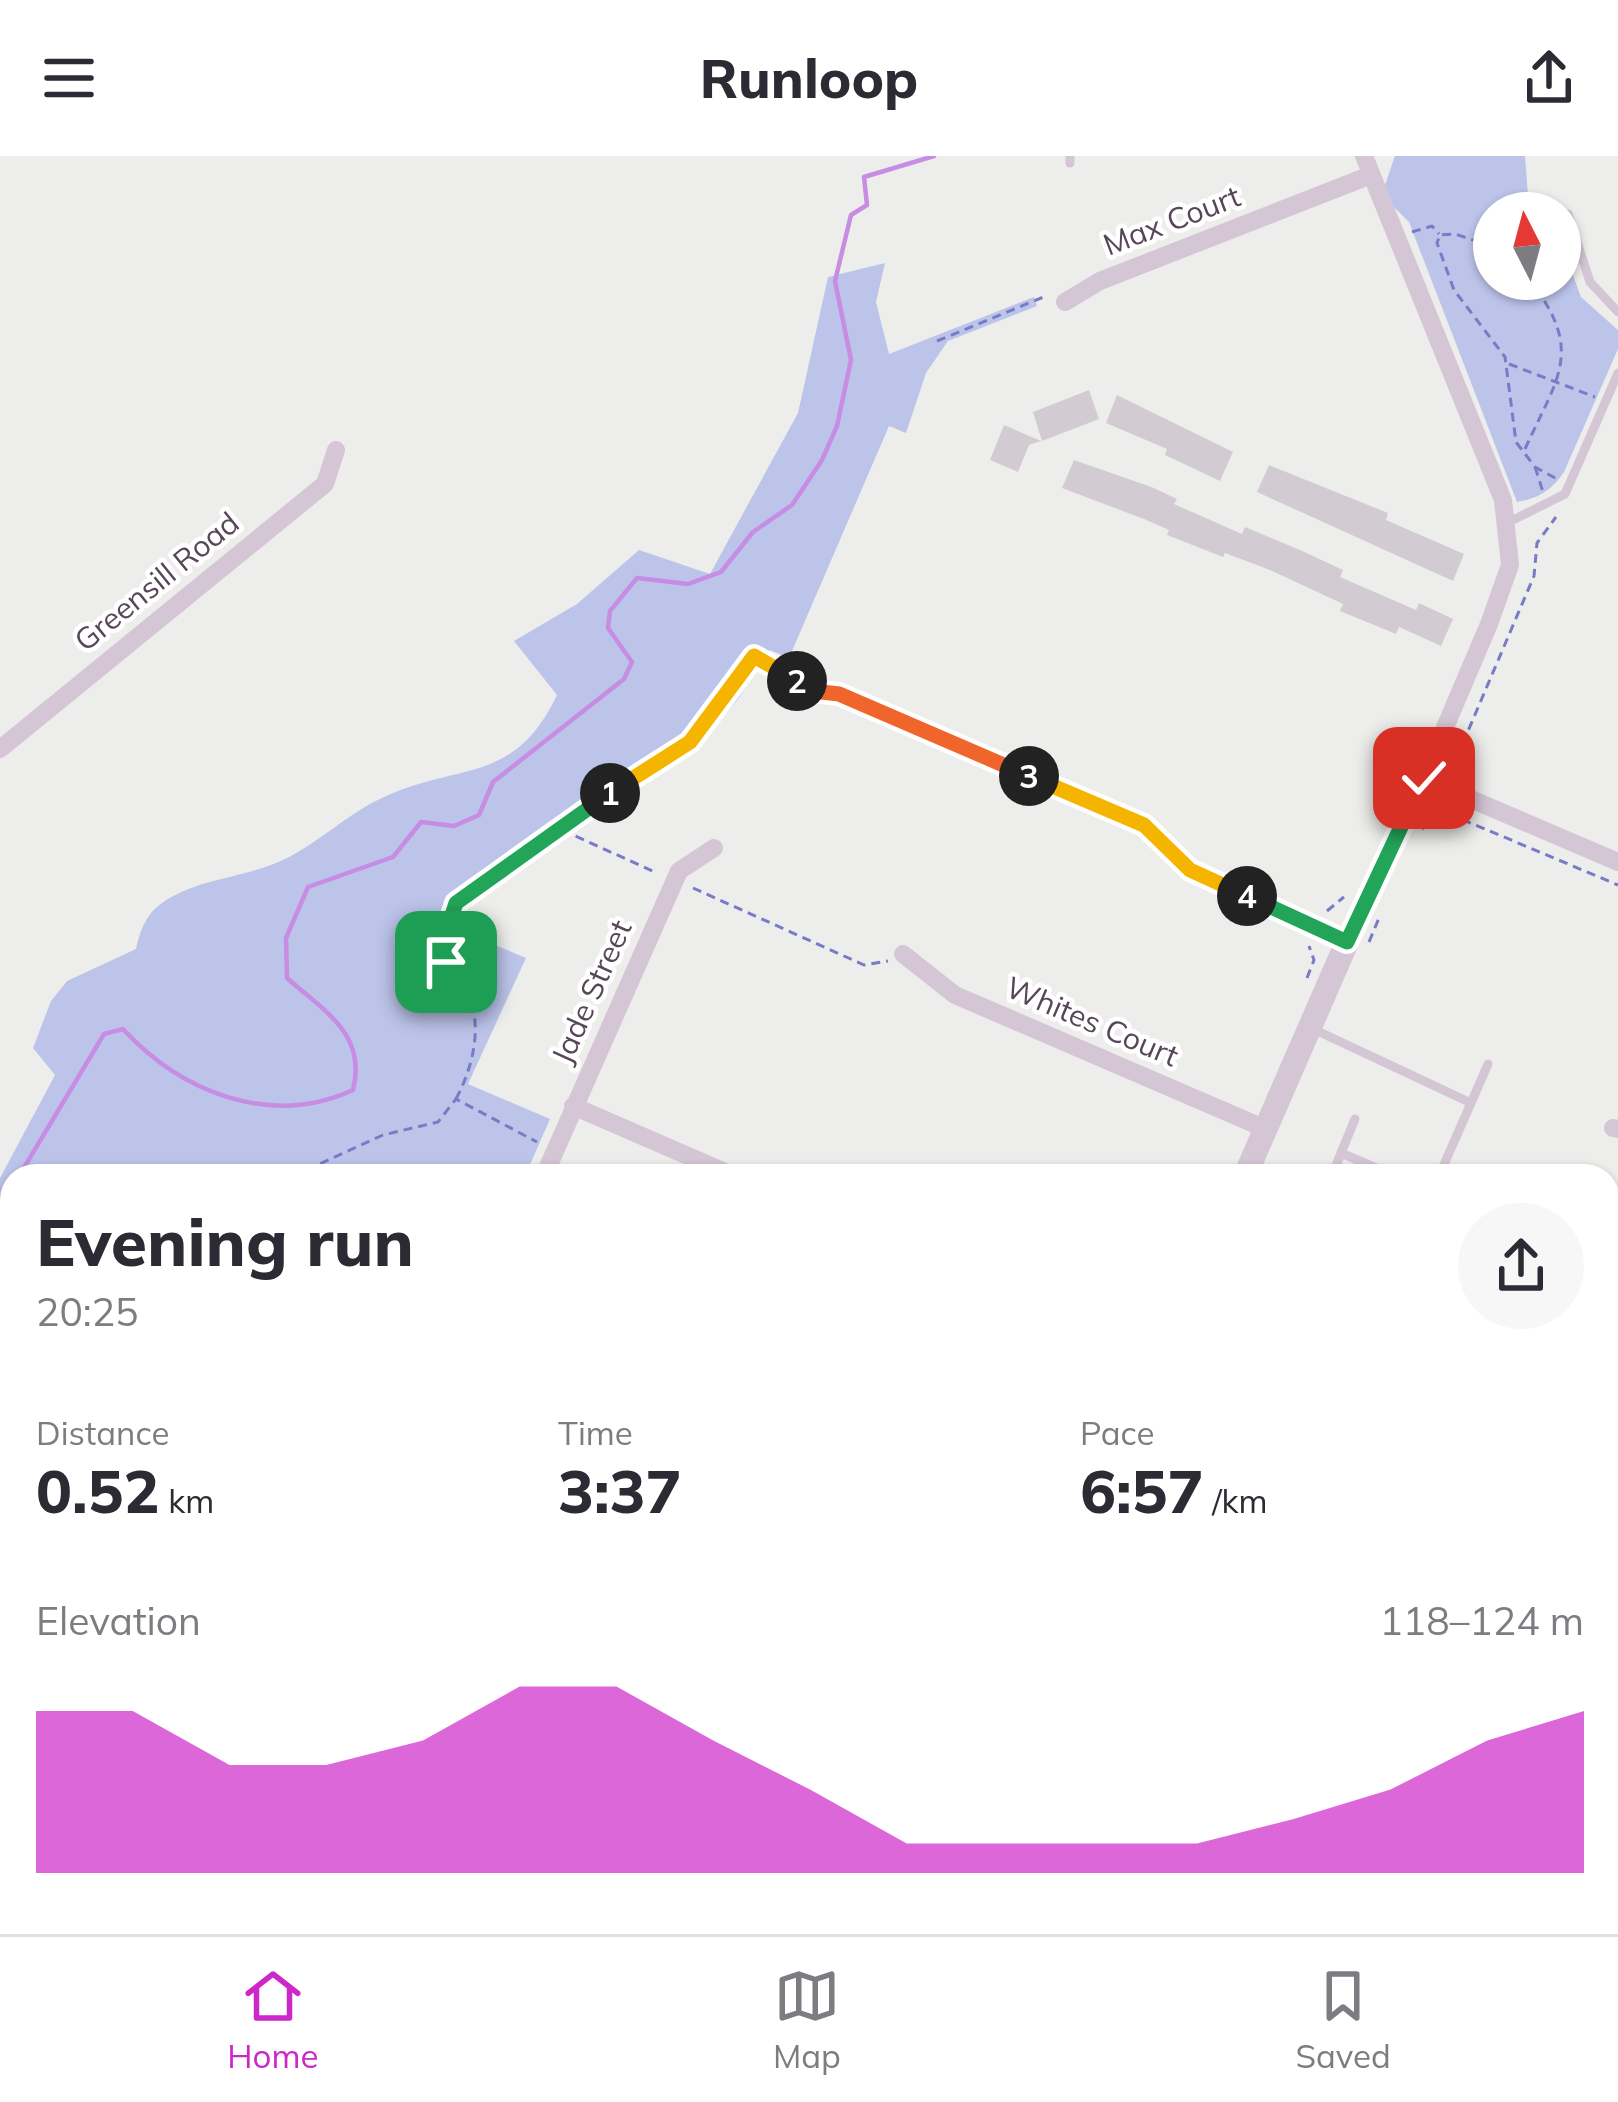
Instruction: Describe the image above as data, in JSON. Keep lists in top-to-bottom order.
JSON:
{
  "streets": {
    "street": [
      "Max Court",
      "Greensill Road",
      "Jade Street",
      "Whites Court"
    ]
  },
  "north": "top",
  "page": {
    "header": "Runloop",
    "pins": [
      "2",
      "3",
      "1",
      "4"
    ],
    "heading": ["Evening run", "20:25"],
    "stats": [
      ["Distance", "0.52 km"],
      ["Time", "3:37"],
      ["Pace", "6:57 /km"]
    ],
    "chart": ["Elevation", "118–124 m"],
    "tabs": ["Home", "Map", "Saved"]
  }
}
